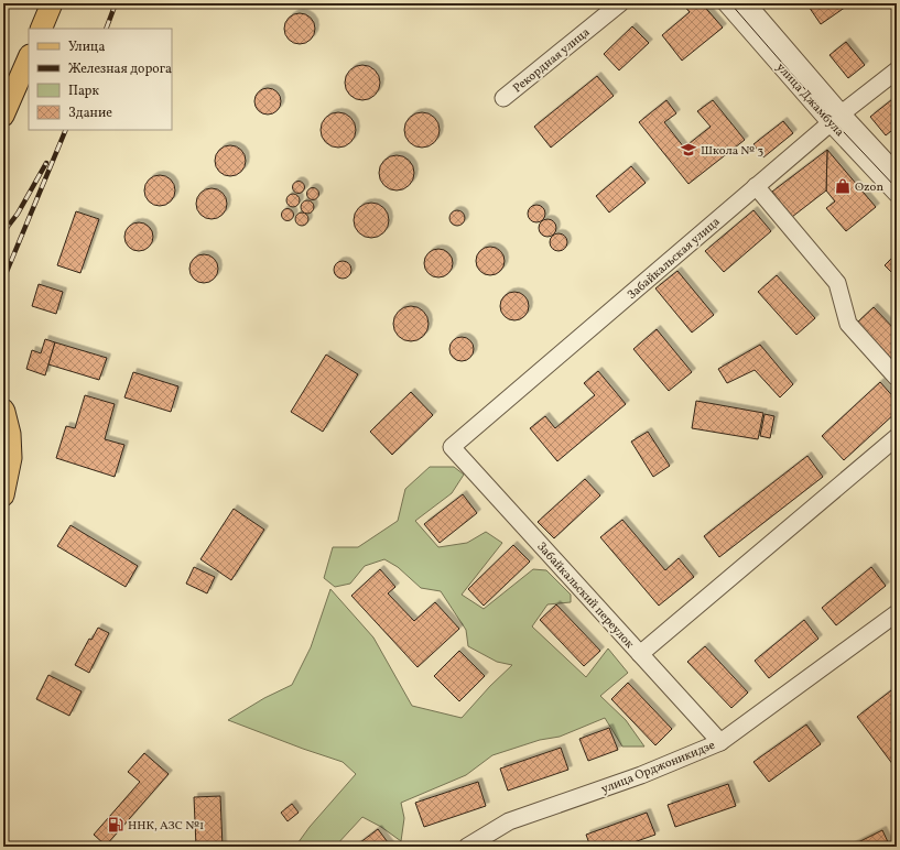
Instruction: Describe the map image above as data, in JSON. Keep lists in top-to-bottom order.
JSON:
{
  "streets": {
    "street": [
      "Рекордная улица",
      "улица Джамбула",
      "Забайкальская улица",
      "Забайкальский переулок",
      "улица Орджоникидзе"
    ]
  },
  "crossings": [
    ["улица Джамбула", "Забайкальская улица"],
    ["Забайкальская улица", "Забайкальский переулок"],
    ["Забайкальский переулок", "улица Орджоникидзе"]
  ],
  "places": {
    "school or university": ["Школа № 3"],
    "shop": ["Ozon"],
    "fuel station": ["ННК, АЗС №1"]
  },
  "legend": [
    "Улица",
    "Железная дорога",
    "Парк",
    "Здание"
  ]
}
